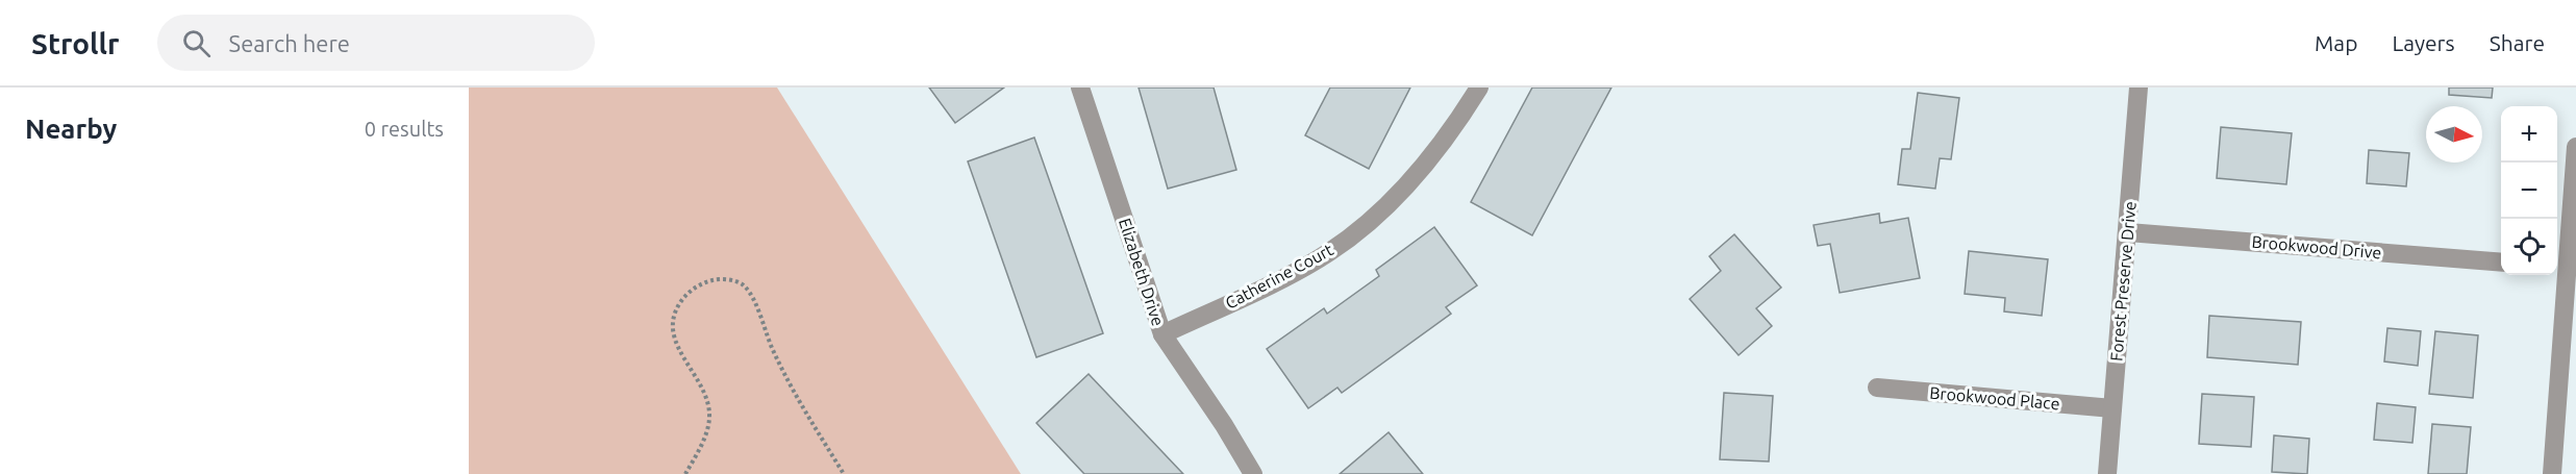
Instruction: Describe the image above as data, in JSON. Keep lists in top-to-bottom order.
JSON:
{
  "streets": {
    "street": [
      "Brookwood Drive",
      "Elizabeth Drive",
      "Catherine Court",
      "Forest Preserve Drive",
      "Brookwood Place"
    ]
  },
  "crossings": [
    ["Brookwood Drive", "Forest Preserve Drive"],
    ["Elizabeth Drive", "Catherine Court"],
    ["Forest Preserve Drive", "Brookwood Place"]
  ],
  "north": "right",
  "page": {
    "header": "Strollr",
    "search": "Search here",
    "nav": ["Map", "Layers", "Share"],
    "heading": ["Nearby", "0 results"],
    "map_buttons": ["+", "−"]
  }
}
